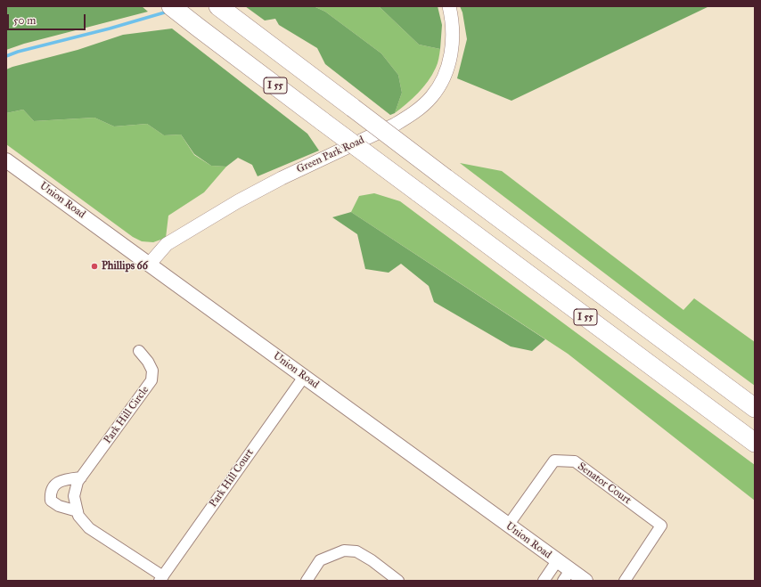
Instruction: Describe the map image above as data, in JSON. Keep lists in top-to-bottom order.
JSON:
{
  "streets": {
    "highway": ["I 55"],
    "main road": ["Union Road"],
    "street": [
      "Green Park Road",
      "Park Hill Circle",
      "Park Hill Court",
      "Senator Court"
    ]
  },
  "crossings": [
    ["Green Park Road", "Union Road"],
    ["Union Road", "Park Hill Court"],
    ["Union Road", "Senator Court"],
    ["Park Hill Circle", "Park Hill Court"]
  ],
  "places": ["Phillips 66"],
  "scale_bar": "50 m"
}
